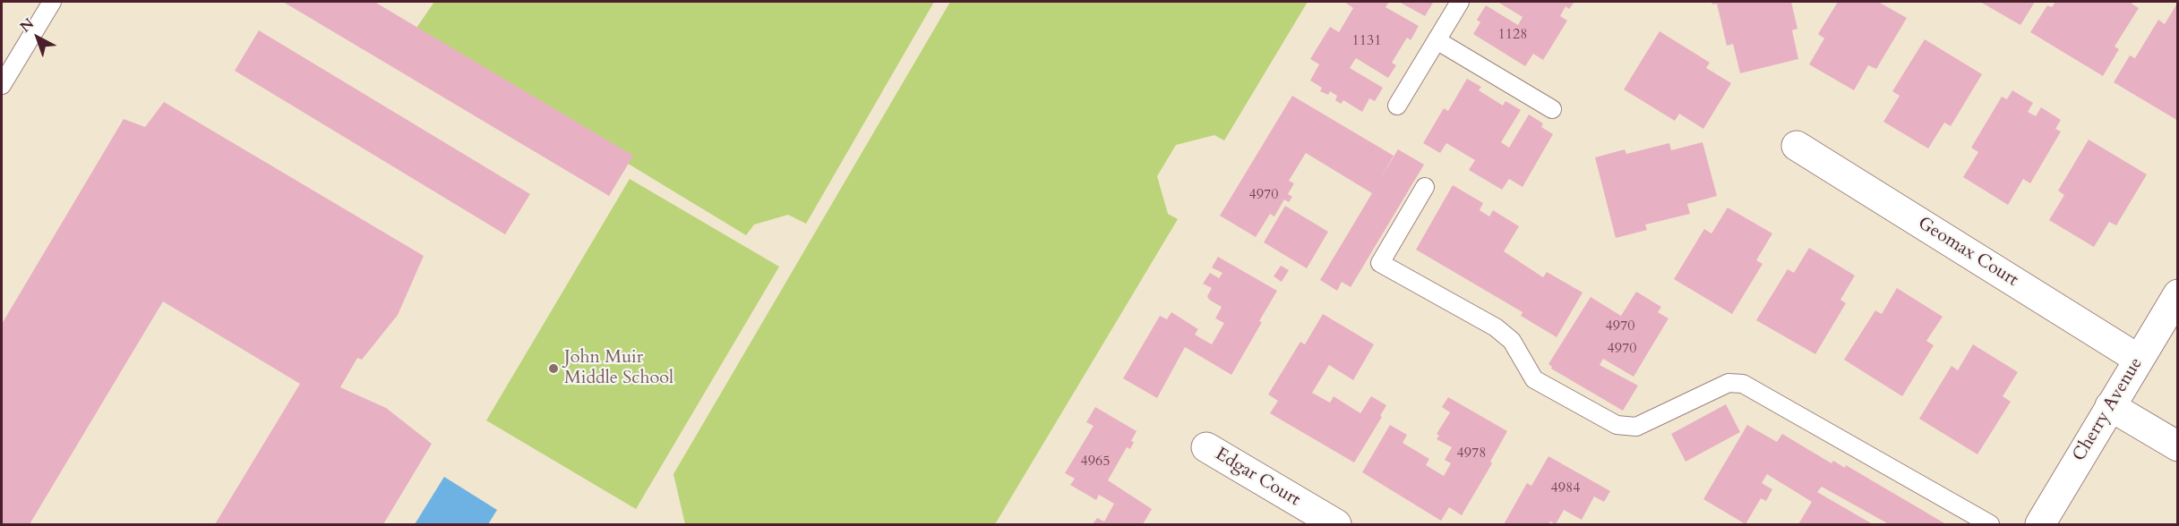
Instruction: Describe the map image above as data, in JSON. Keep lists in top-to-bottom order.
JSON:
{
  "streets": {
    "street": ["Geomax Court", "Cherry Avenue", "Edgar Court"]
  },
  "crossings": [
    ["Geomax Court", "Cherry Avenue"]
  ],
  "places": ["John Muir Middle School"],
  "house_numbers": [
    "1128",
    "1131",
    "4970",
    "4970",
    "4970",
    "4978",
    "4965",
    "4984"
  ],
  "north": "top left"
}
